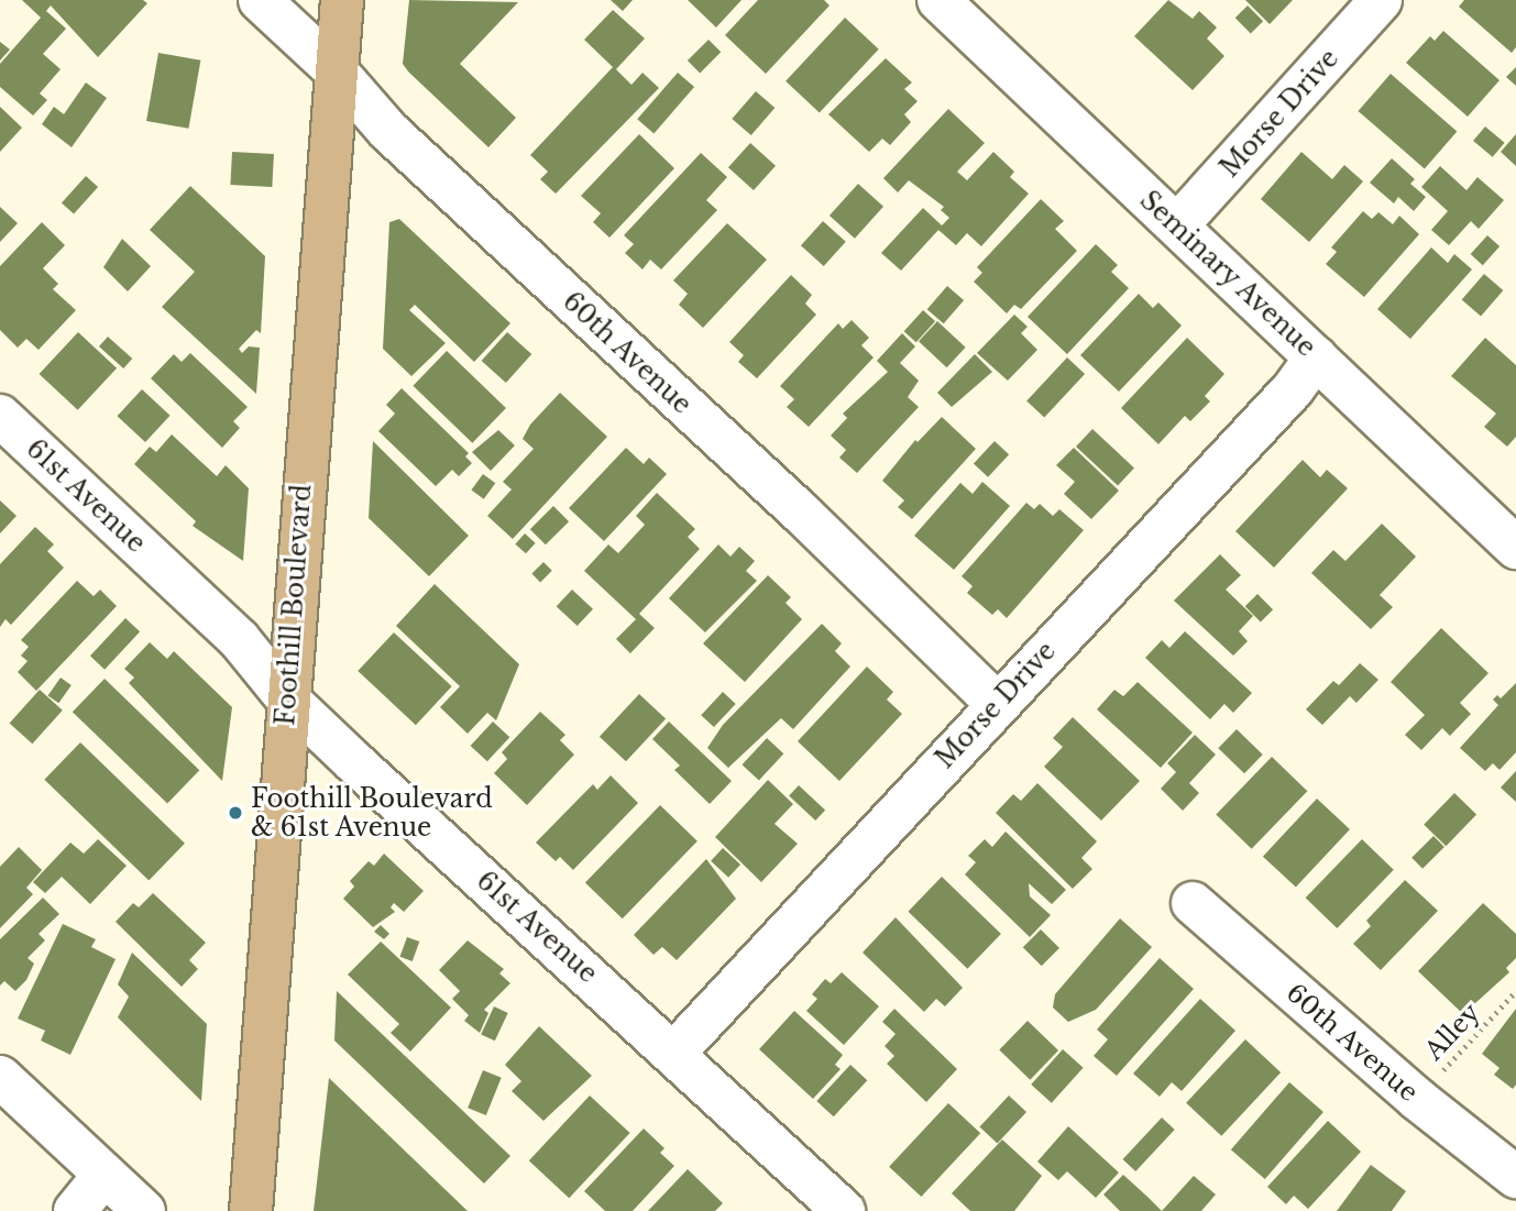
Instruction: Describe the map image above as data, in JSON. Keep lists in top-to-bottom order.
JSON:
{
  "streets": {
    "main road": ["Foothill Boulevard"],
    "street": [
      "Morse Drive",
      "Seminary Avenue",
      "60th Avenue",
      "61st Avenue"
    ],
    "path": ["Alley"]
  },
  "crossings": [
    ["Morse Drive", "Seminary Avenue"],
    ["Morse Drive", "60th Avenue"],
    ["Morse Drive", "61st Avenue"],
    ["60th Avenue", "Foothill Boulevard"],
    ["60th Avenue", "Alley"],
    ["61st Avenue", "Foothill Boulevard"]
  ],
  "places": ["Foothill Boulevard & 61st Avenue"]
}
